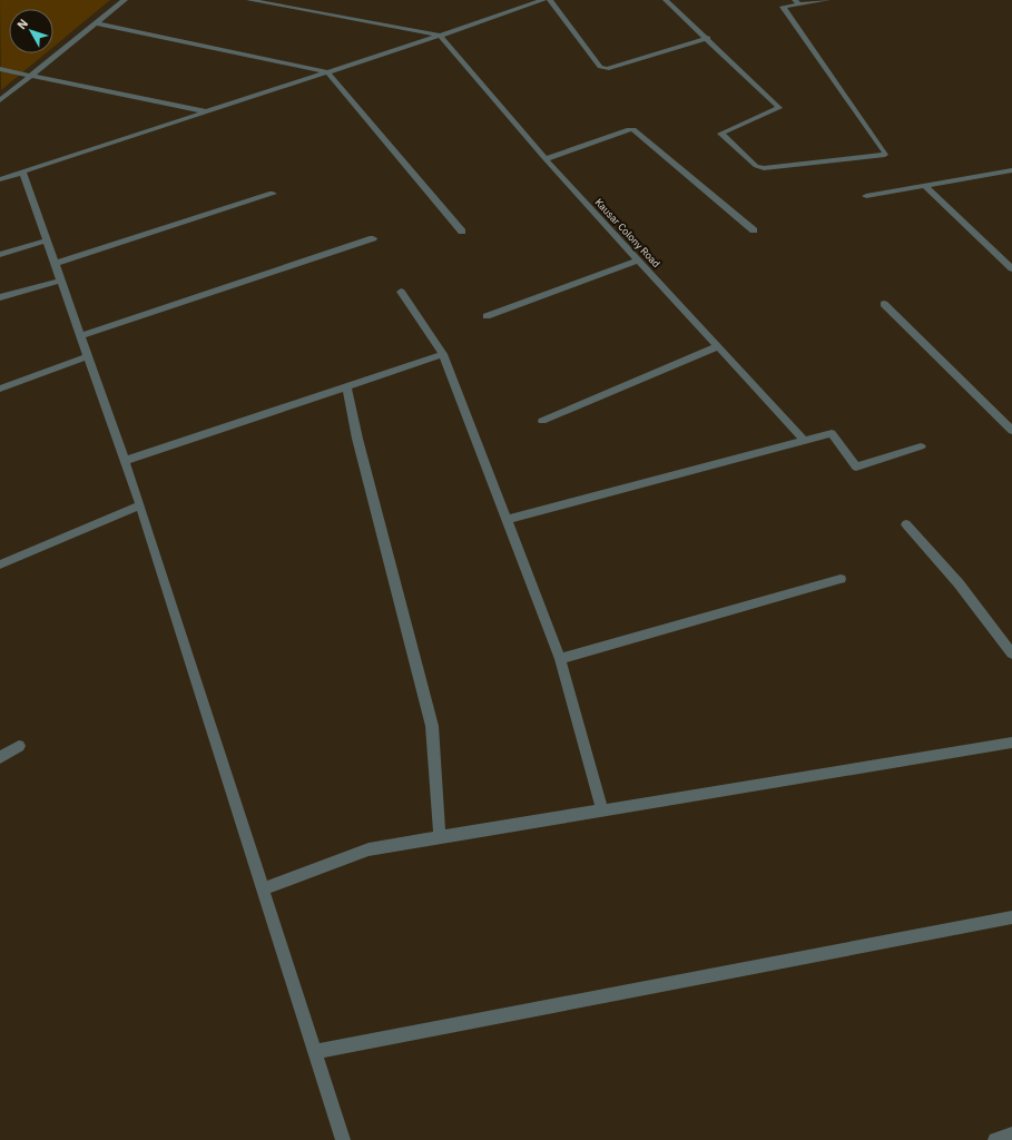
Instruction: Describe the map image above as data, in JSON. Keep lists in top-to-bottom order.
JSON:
{
  "streets": {
    "street": ["Kausar Colony Road"]
  },
  "north": "top left"
}
